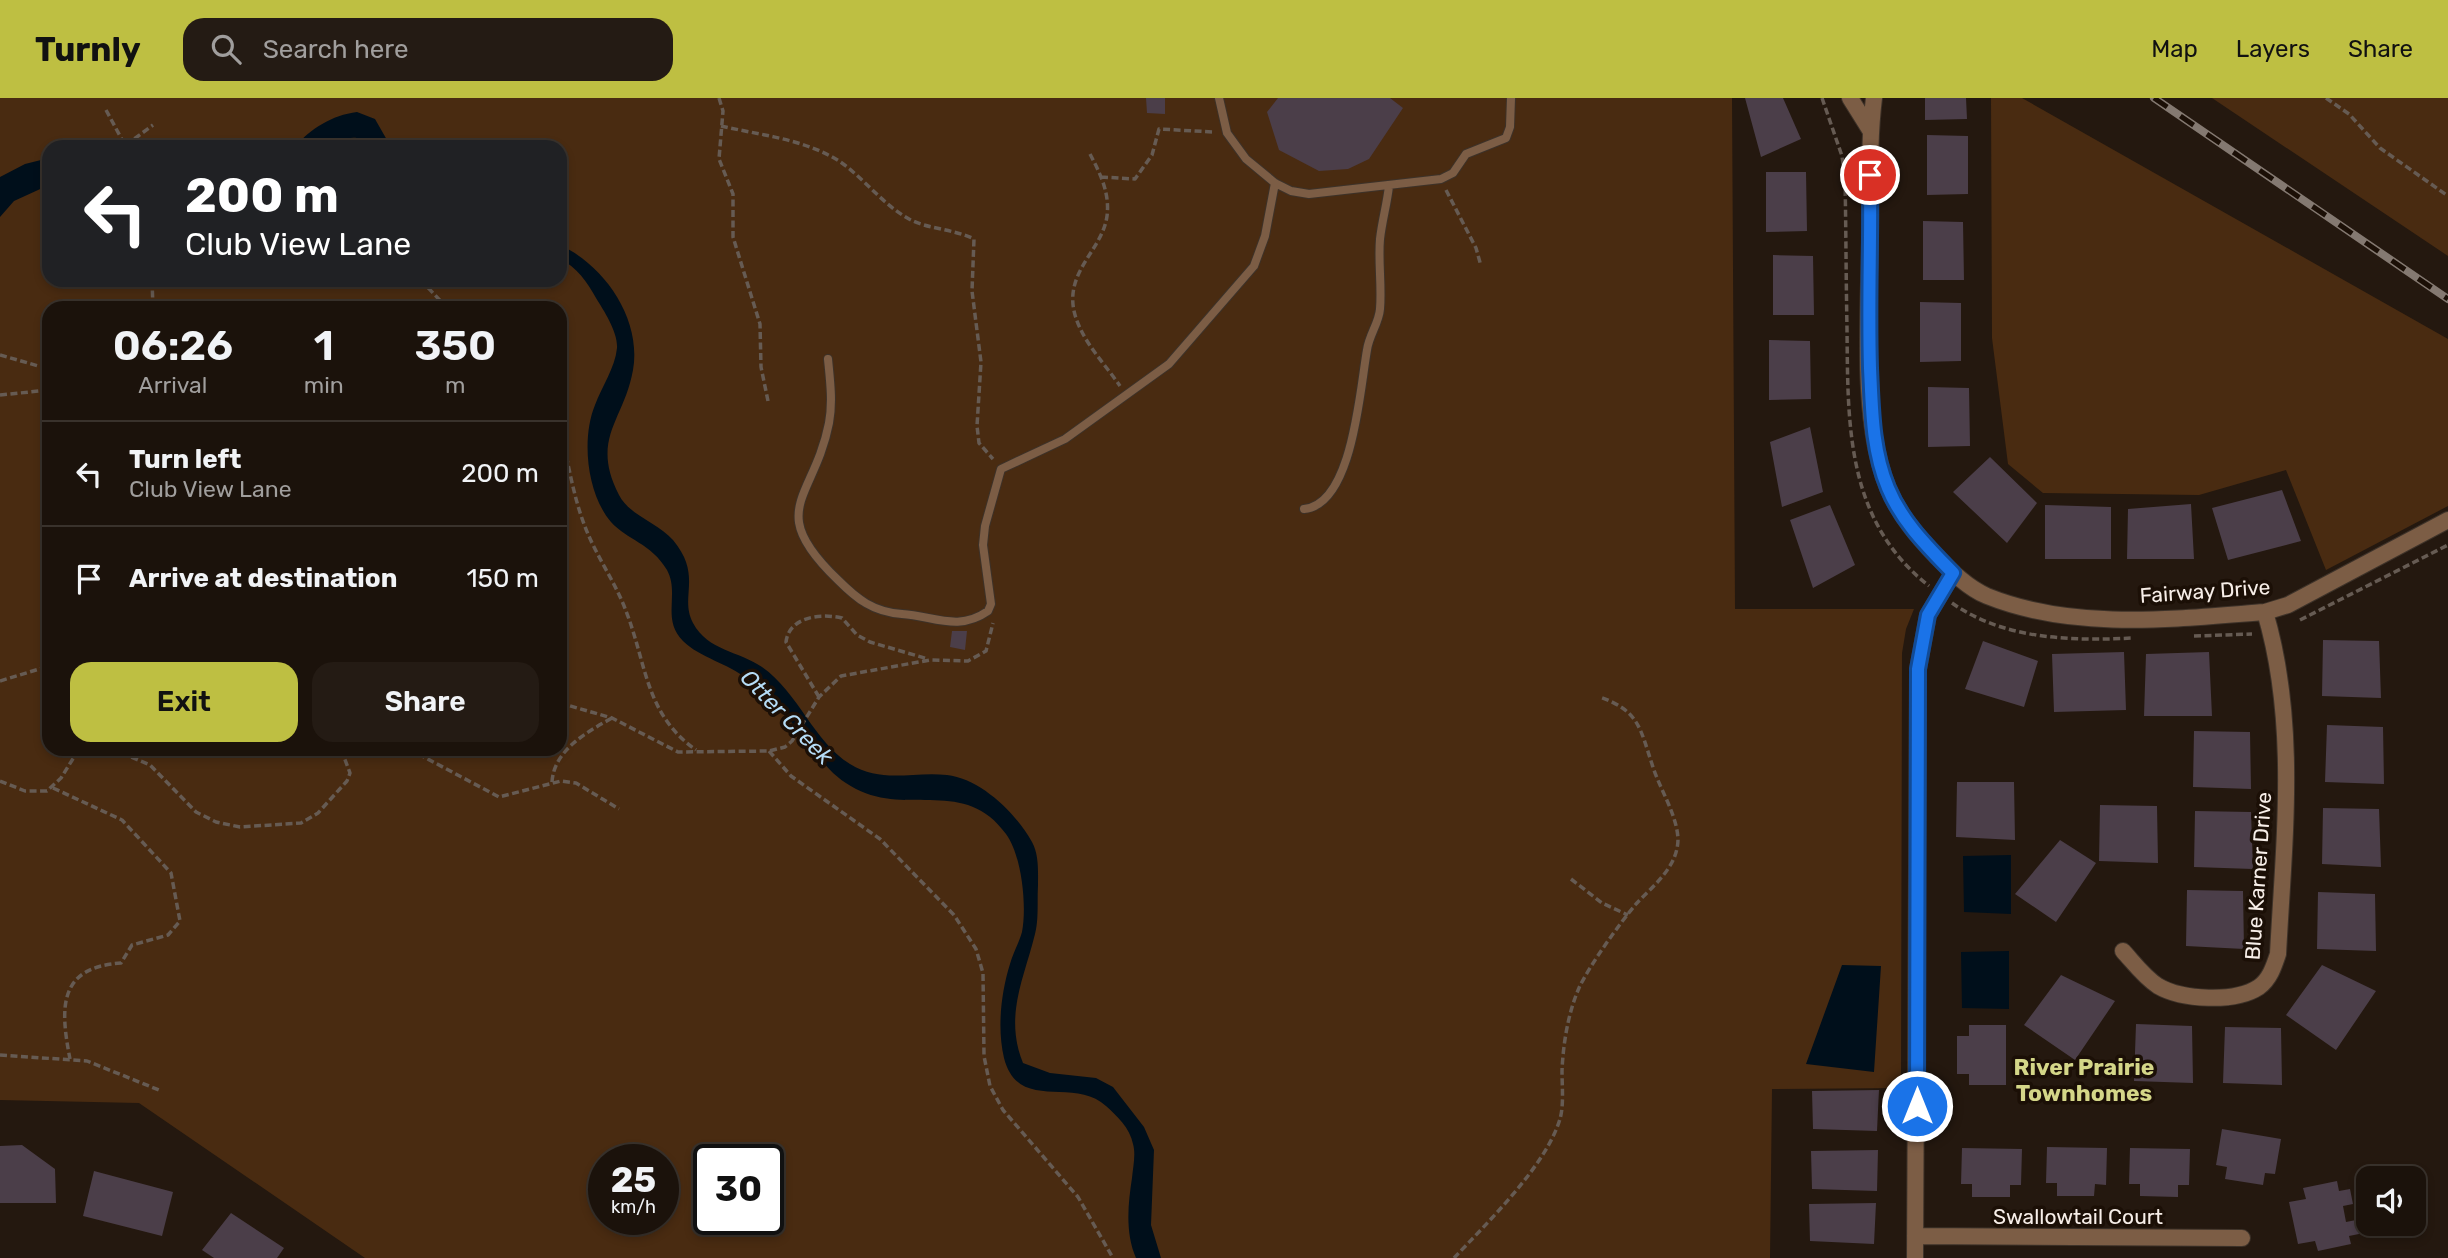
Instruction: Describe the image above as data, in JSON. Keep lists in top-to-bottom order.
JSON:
{
  "streets": {
    "street": ["Fairway Drive", "Blue Karner Drive", "Swallowtail Court"]
  },
  "crossings": [
    ["Fairway Drive", "Blue Karner Drive"]
  ],
  "districts": ["River Prairie Townhomes"],
  "water": ["Otter Creek"],
  "page": {
    "header": "Turnly",
    "search": "Search here",
    "nav": ["Map", "Layers", "Share"],
    "turn": ["200 m", "Club View Lane"],
    "eta": [
      "06:26",
      "Arrival",
      "1",
      "min",
      "350",
      "m"
    ],
    "list": [
      {
        "name": "Turn left",
        "note": "Club View Lane",
        "value": "200 m"
      },
      {
        "name": "Arrive at destination",
        "value": "150 m"
      }
    ],
    "buttons": ["Exit", "Share"],
    "speed": "25 km/h",
    "limit": "30"
  }
}
